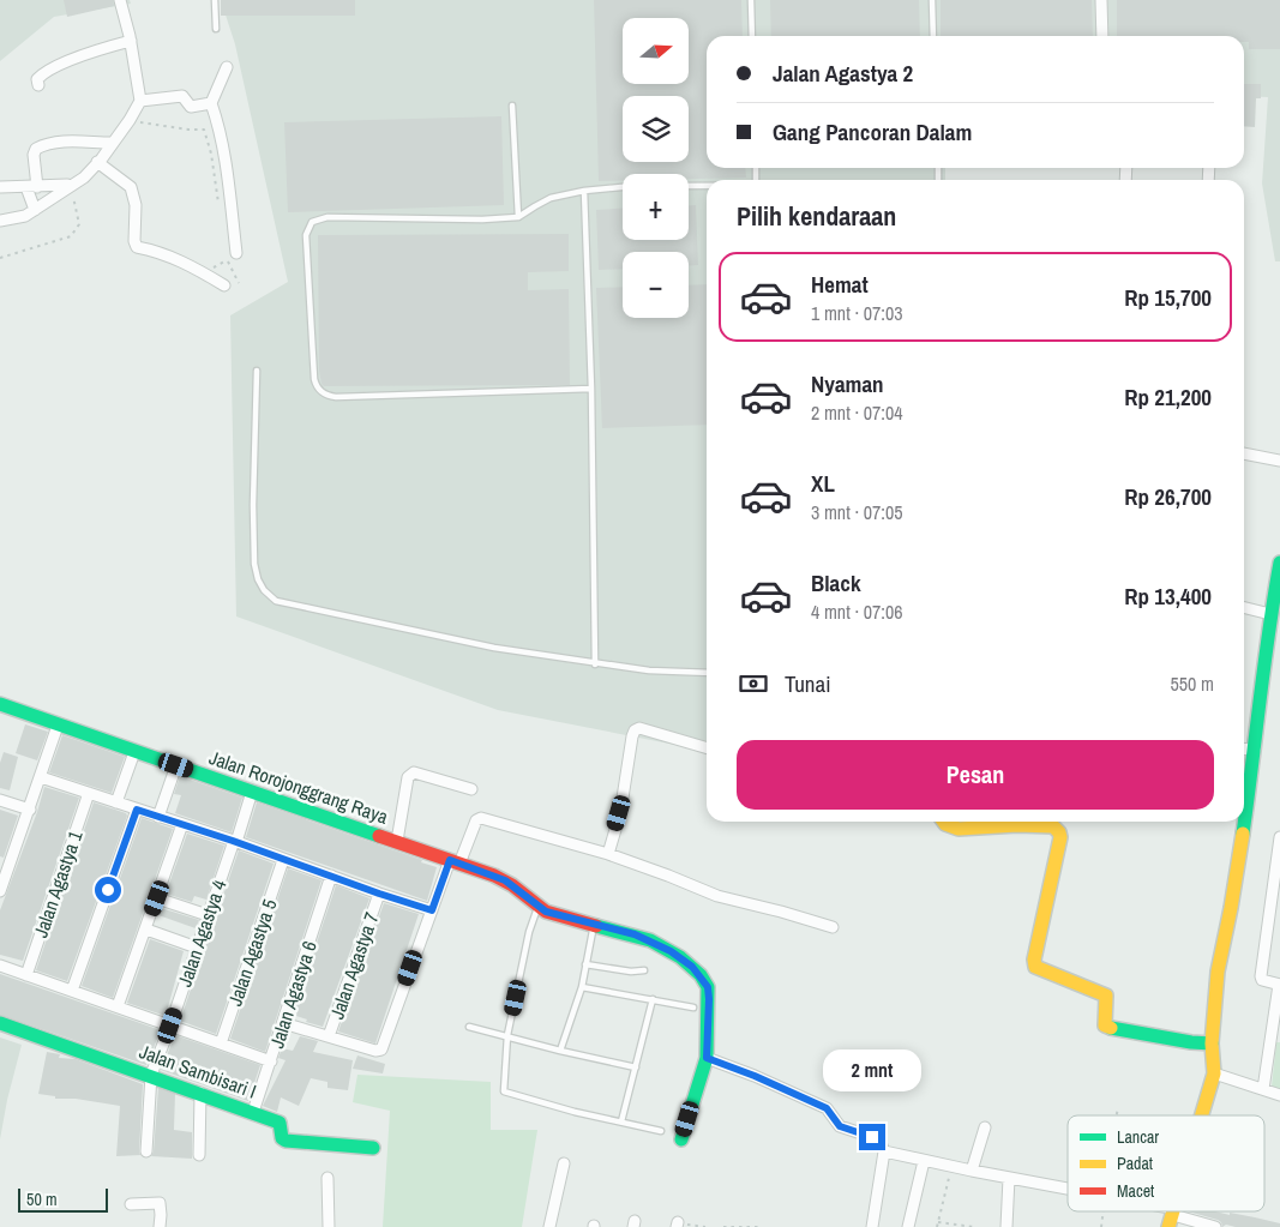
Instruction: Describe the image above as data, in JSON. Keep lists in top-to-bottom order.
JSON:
{
  "streets": {
    "street": [
      "Jalan Rorojonggrang Raya",
      "Jalan Agastya 1",
      "Jalan Agastya 4",
      "Jalan Agastya 5",
      "Jalan Agastya 7",
      "Jalan Agastya 6",
      "Jalan Sambisari I"
    ]
  },
  "crossings": [
    ["Jalan Rorojonggrang Raya", "Jalan Agastya 4"],
    ["Jalan Agastya 4", "Jalan Sambisari I"],
    ["Jalan Agastya 6", "Jalan Sambisari I"]
  ],
  "legend": ["Lancar", "Padat", "Macet"],
  "scale_bar": "50 m",
  "north": "right",
  "page": {
    "map_buttons": ["+", "−"],
    "banner": ["Jalan Agastya 2", "Gang Pancoran Dalam"],
    "heading": "Pilih kendaraan",
    "list": [
      {
        "name": "Hemat",
        "note": "1 mnt · 07:03",
        "value": "Rp 15,700"
      },
      {
        "name": "Nyaman",
        "note": "2 mnt · 07:04",
        "value": "Rp 21,200"
      },
      {
        "name": "XL",
        "note": "3 mnt · 07:05",
        "value": "Rp 26,700"
      },
      {
        "name": "Black",
        "note": "4 mnt · 07:06",
        "value": "Rp 13,400"
      }
    ],
    "pay": ["Tunai", "550 m"],
    "buttons": "Pesan",
    "bubble": "2 mnt",
    "scale": "50 m"
  }
}
